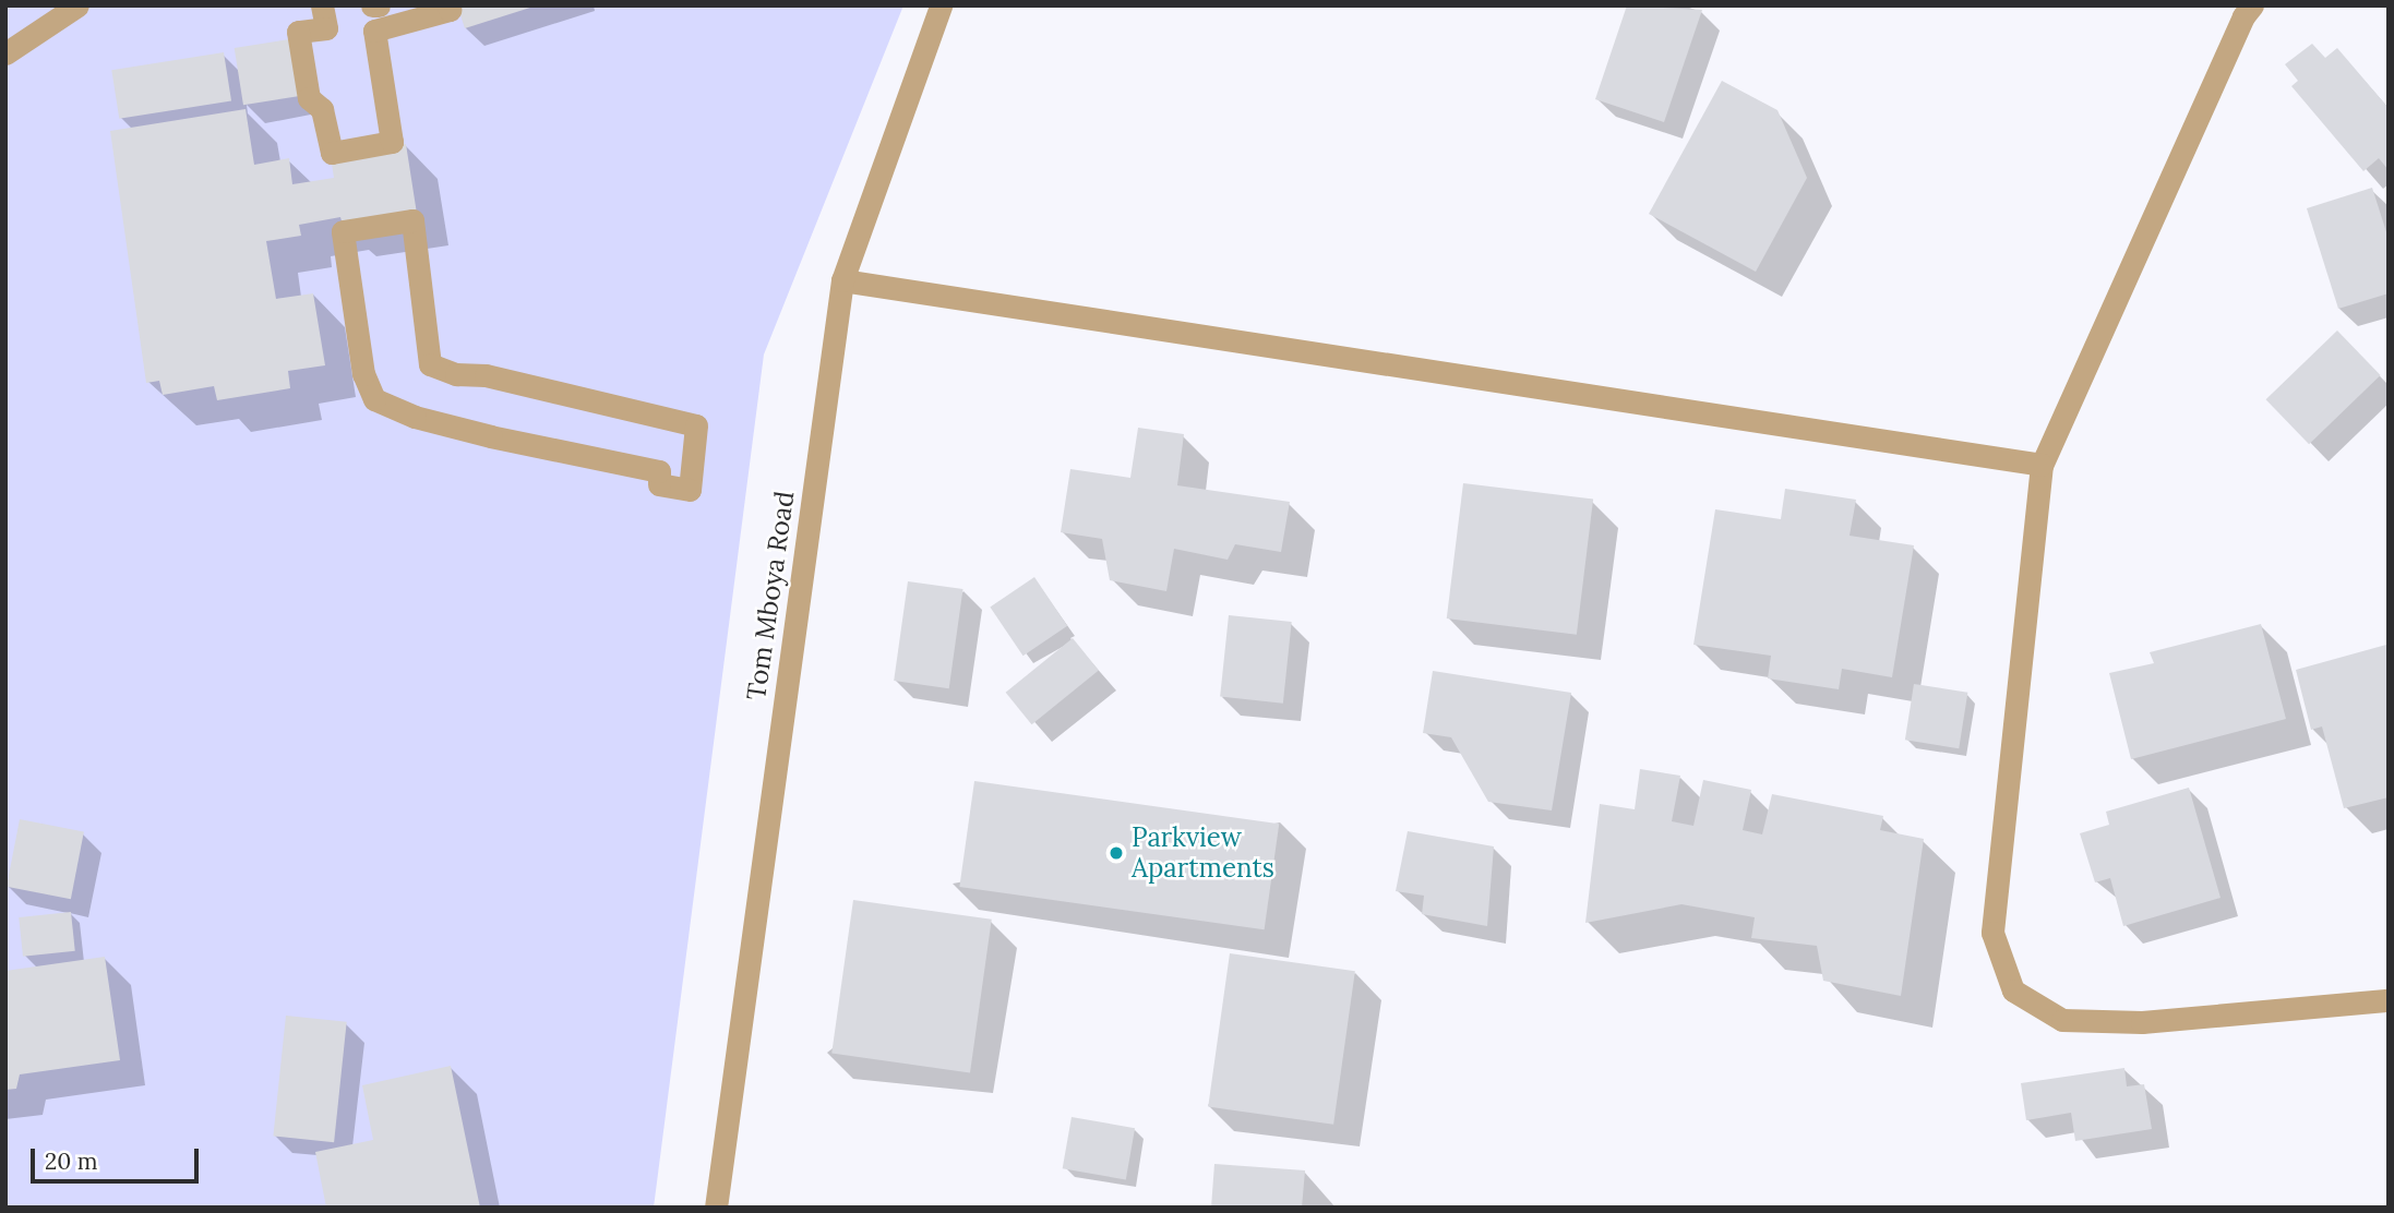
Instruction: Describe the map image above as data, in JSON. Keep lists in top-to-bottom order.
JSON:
{
  "streets": {
    "street": ["Tom Mboya Road"]
  },
  "places": ["Parkview Apartments"],
  "scale_bar": "20 m"
}
